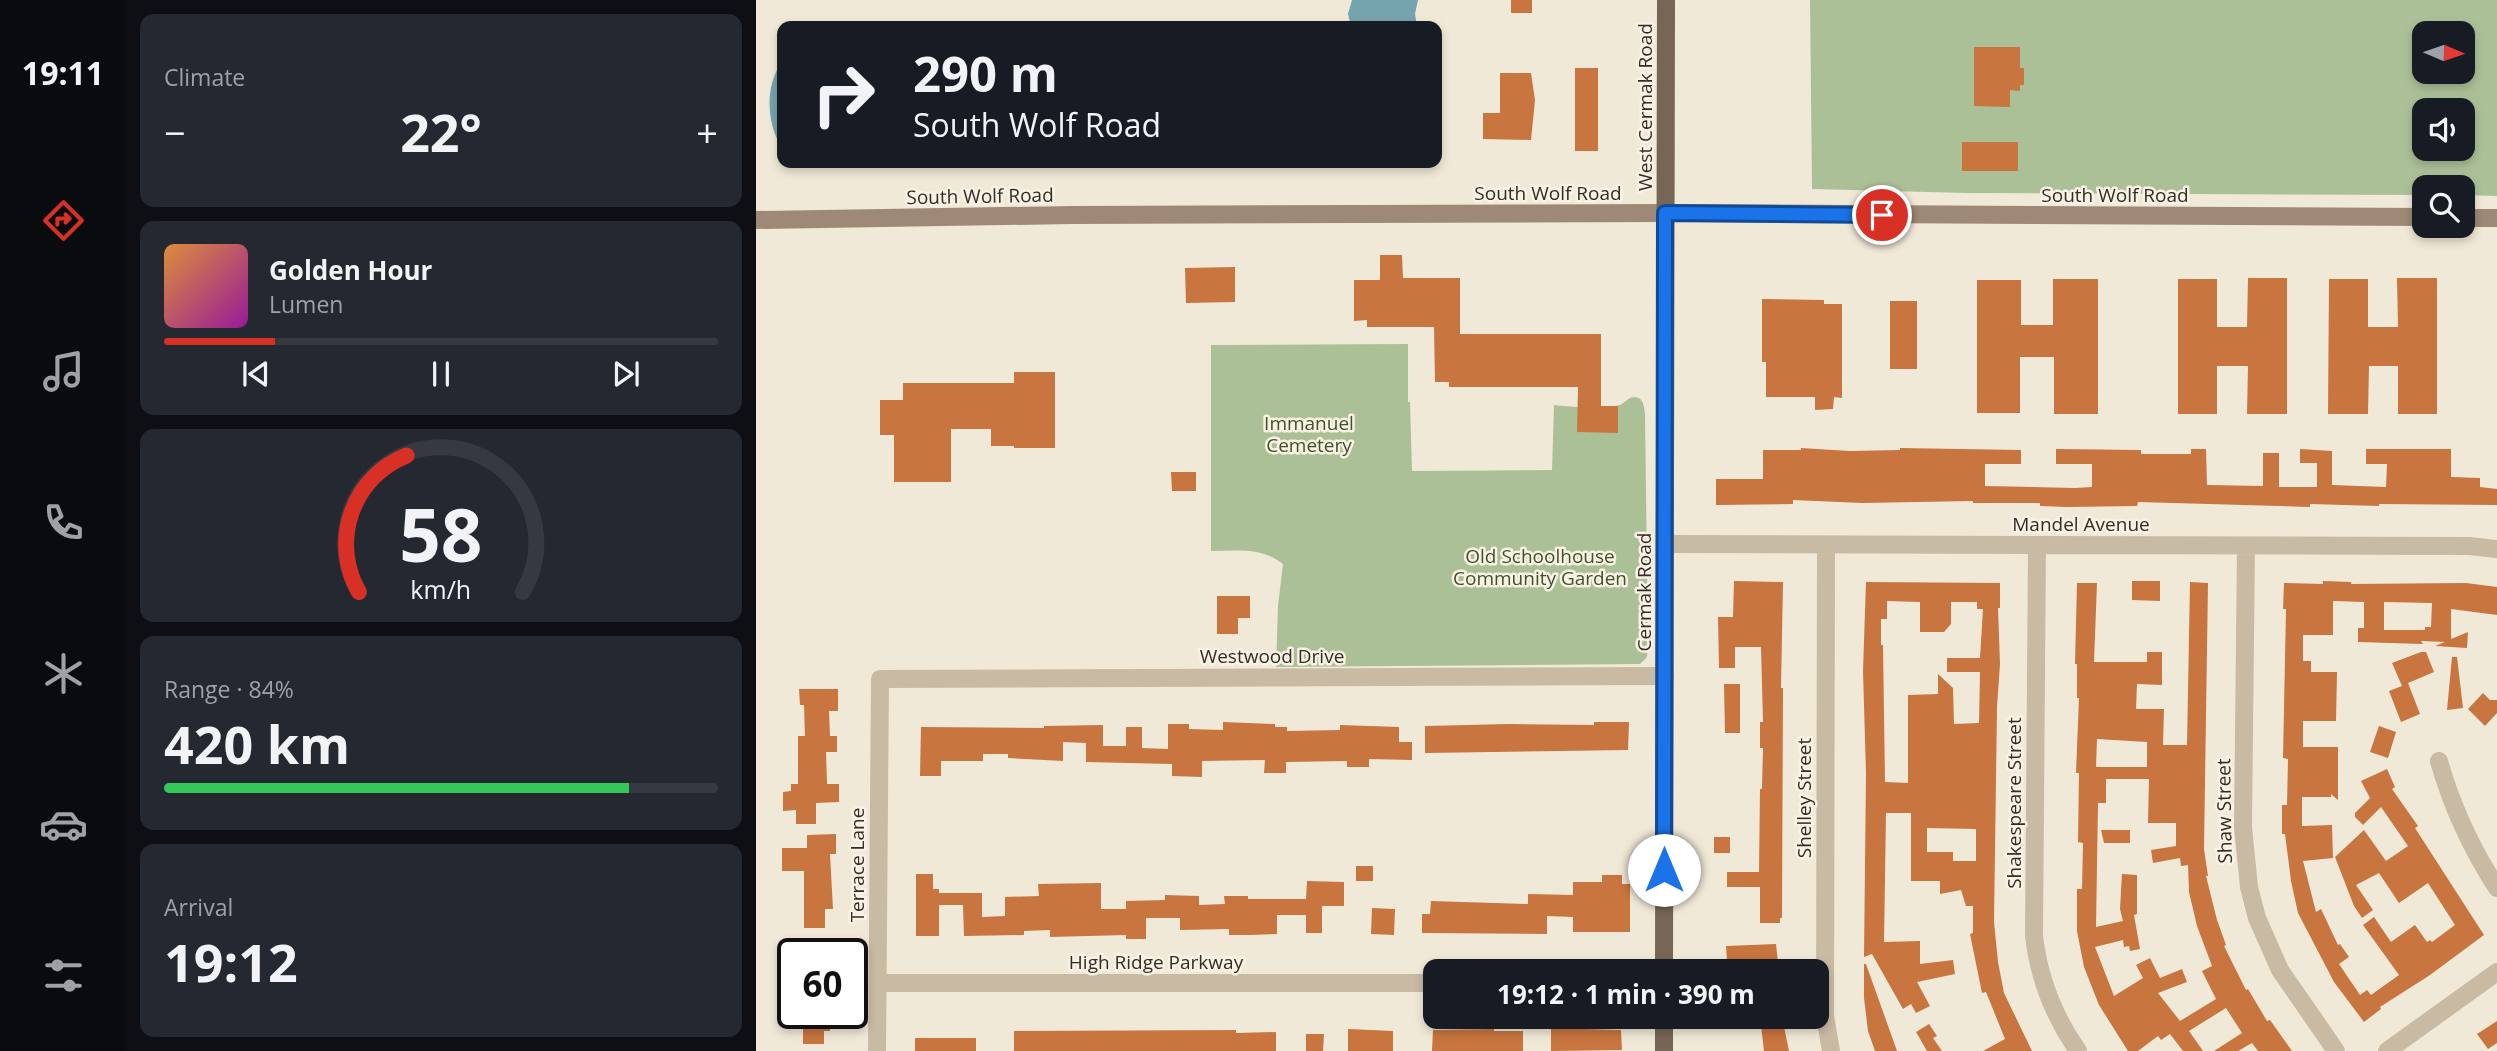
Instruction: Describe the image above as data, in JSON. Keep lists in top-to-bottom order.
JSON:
{
  "streets": {
    "main road": ["West Cermak Road", "South Wolf Road", "Cermak Road"],
    "street": [
      "Mandel Avenue",
      "Westwood Drive",
      "Shelley Street",
      "Shakespeare Street",
      "Shaw Street",
      "Terrace Lane",
      "High Ridge Parkway"
    ]
  },
  "crossings": [
    ["West Cermak Road", "South Wolf Road"],
    ["West Cermak Road", "Cermak Road"],
    ["South Wolf Road", "Cermak Road"],
    ["Mandel Avenue", "Cermak Road"],
    ["Mandel Avenue", "Shelley Street"],
    ["Mandel Avenue", "Shakespeare Street"],
    ["Mandel Avenue", "Shaw Street"],
    ["Cermak Road", "Westwood Drive"],
    ["Westwood Drive", "Terrace Lane"],
    ["Terrace Lane", "High Ridge Parkway"]
  ],
  "parks": ["Immanuel Cemetery", "Old Schoolhouse Community Garden"],
  "north": "right",
  "page": {
    "tabs": "19:11",
    "tile": [
      "Climate",
      ["Range · 84%", "420 km"],
      ["Arrival", "19:12"]
    ],
    "turn": ["290 m", "South Wolf Road"],
    "heat": ["−", "22°", "+"],
    "song": ["Golden Hour", "Lumen"],
    "limit": "60",
    "trip": "19:12 · 1 min · 390 m",
    "gauge": ["58", "km/h"]
  }
}
